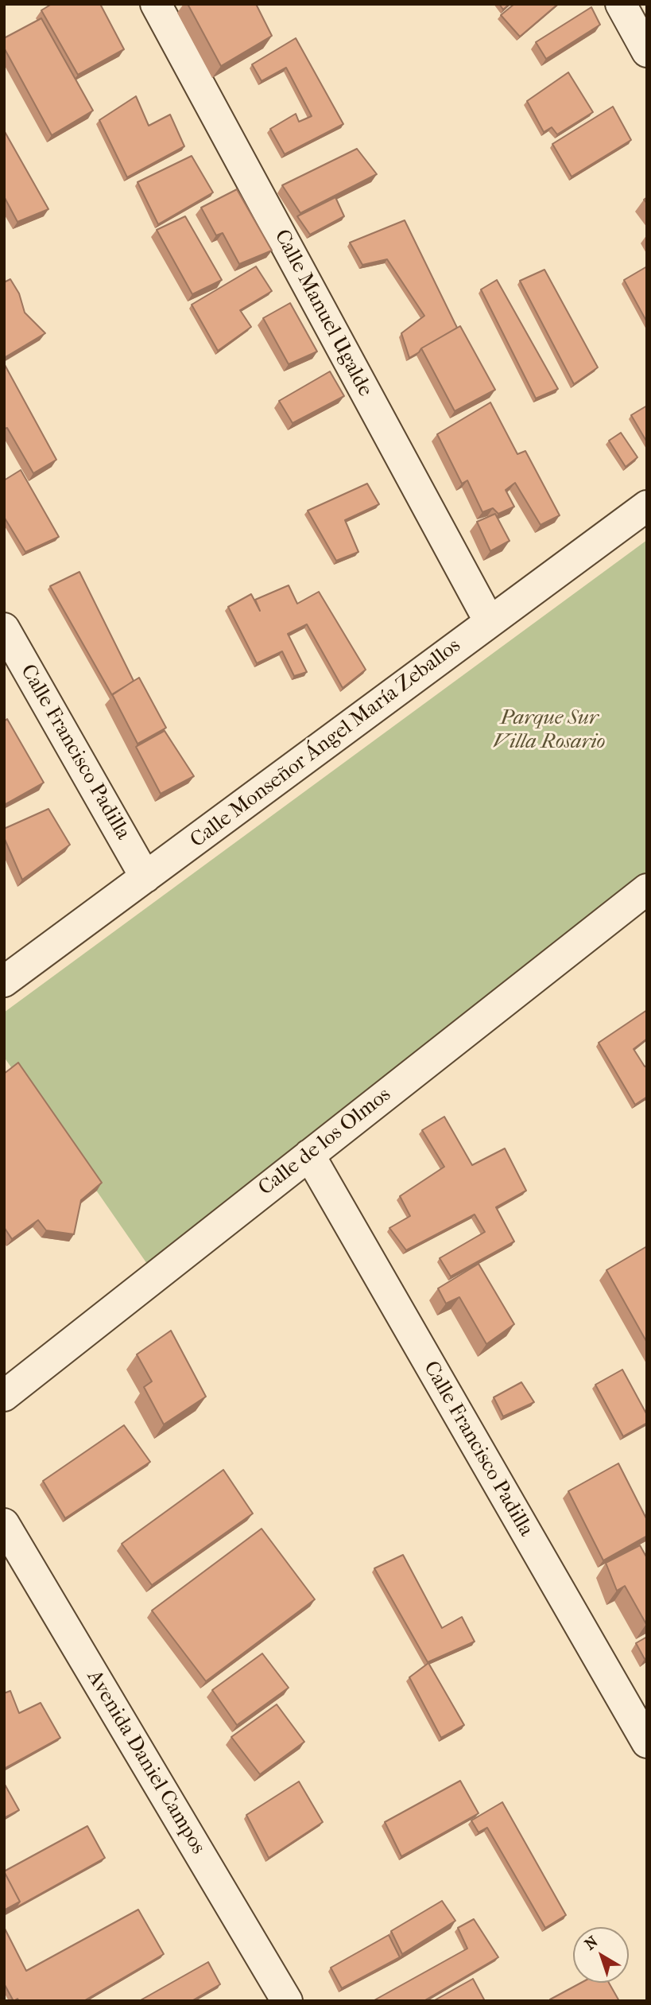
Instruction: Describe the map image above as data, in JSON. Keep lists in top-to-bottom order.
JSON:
{
  "streets": {
    "street": [
      "Calle Manuel Ugalde",
      "Calle Monseñor Ángel María Zeballos",
      "Calle Francisco Padilla",
      "Calle de los Olmos",
      "Avenida Daniel Campos"
    ]
  },
  "crossings": [
    ["Calle Manuel Ugalde", "Calle Monseñor Ángel María Zeballos"],
    ["Calle Monseñor Ángel María Zeballos", "Calle Francisco Padilla"],
    ["Calle Francisco Padilla", "Calle de los Olmos"]
  ],
  "parks": ["Parque Sur Villa Rosario"],
  "north": "top left"
}
